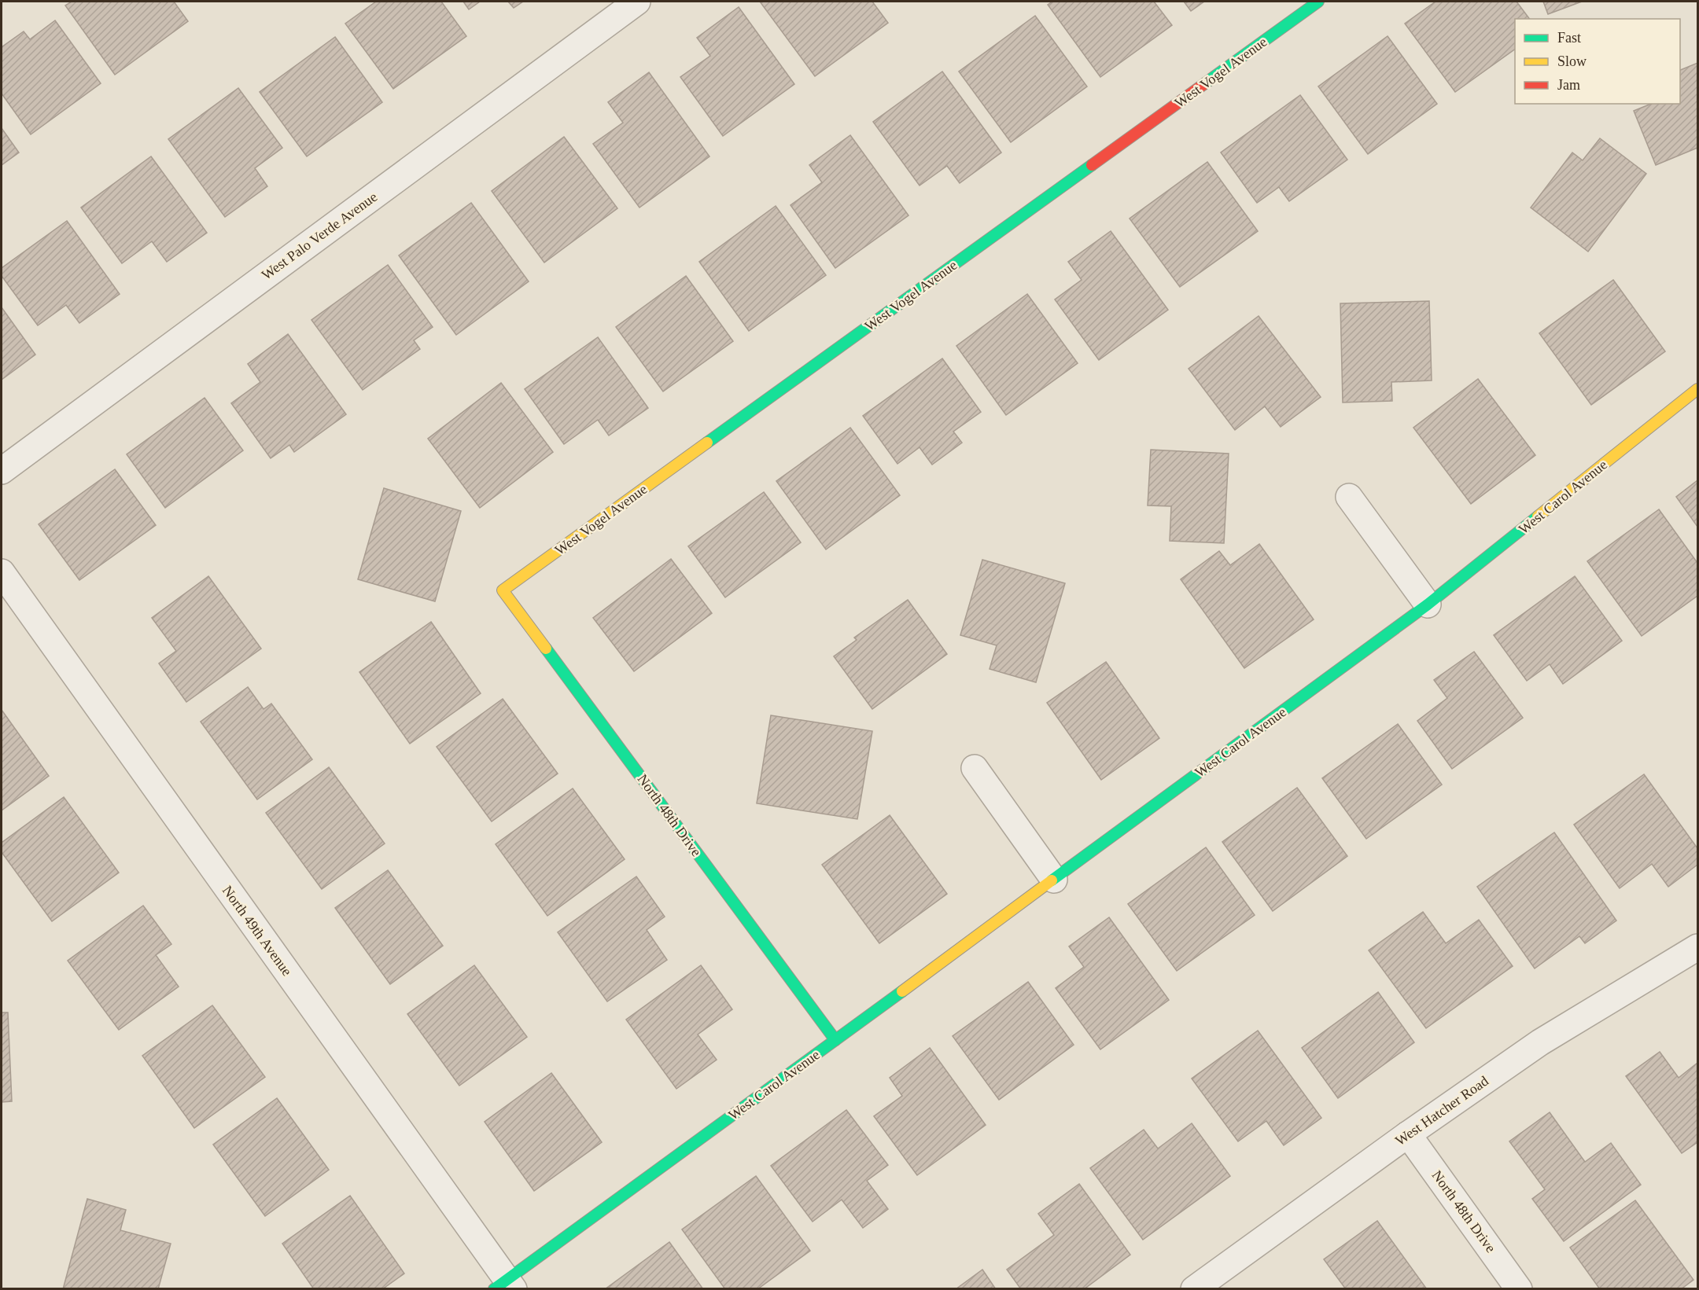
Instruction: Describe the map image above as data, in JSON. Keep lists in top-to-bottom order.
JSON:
{
  "streets": {
    "street": [
      "West Vogel Avenue",
      "West Palo Verde Avenue",
      "West Carol Avenue",
      "North 48th Drive",
      "North 49th Avenue",
      "West Hatcher Road"
    ]
  },
  "crossings": [
    ["West Vogel Avenue", "North 48th Drive"],
    ["West Carol Avenue", "North 48th Drive"],
    ["West Carol Avenue", "North 49th Avenue"],
    ["North 48th Drive", "West Hatcher Road"]
  ],
  "legend": ["Fast", "Slow", "Jam"]
}
